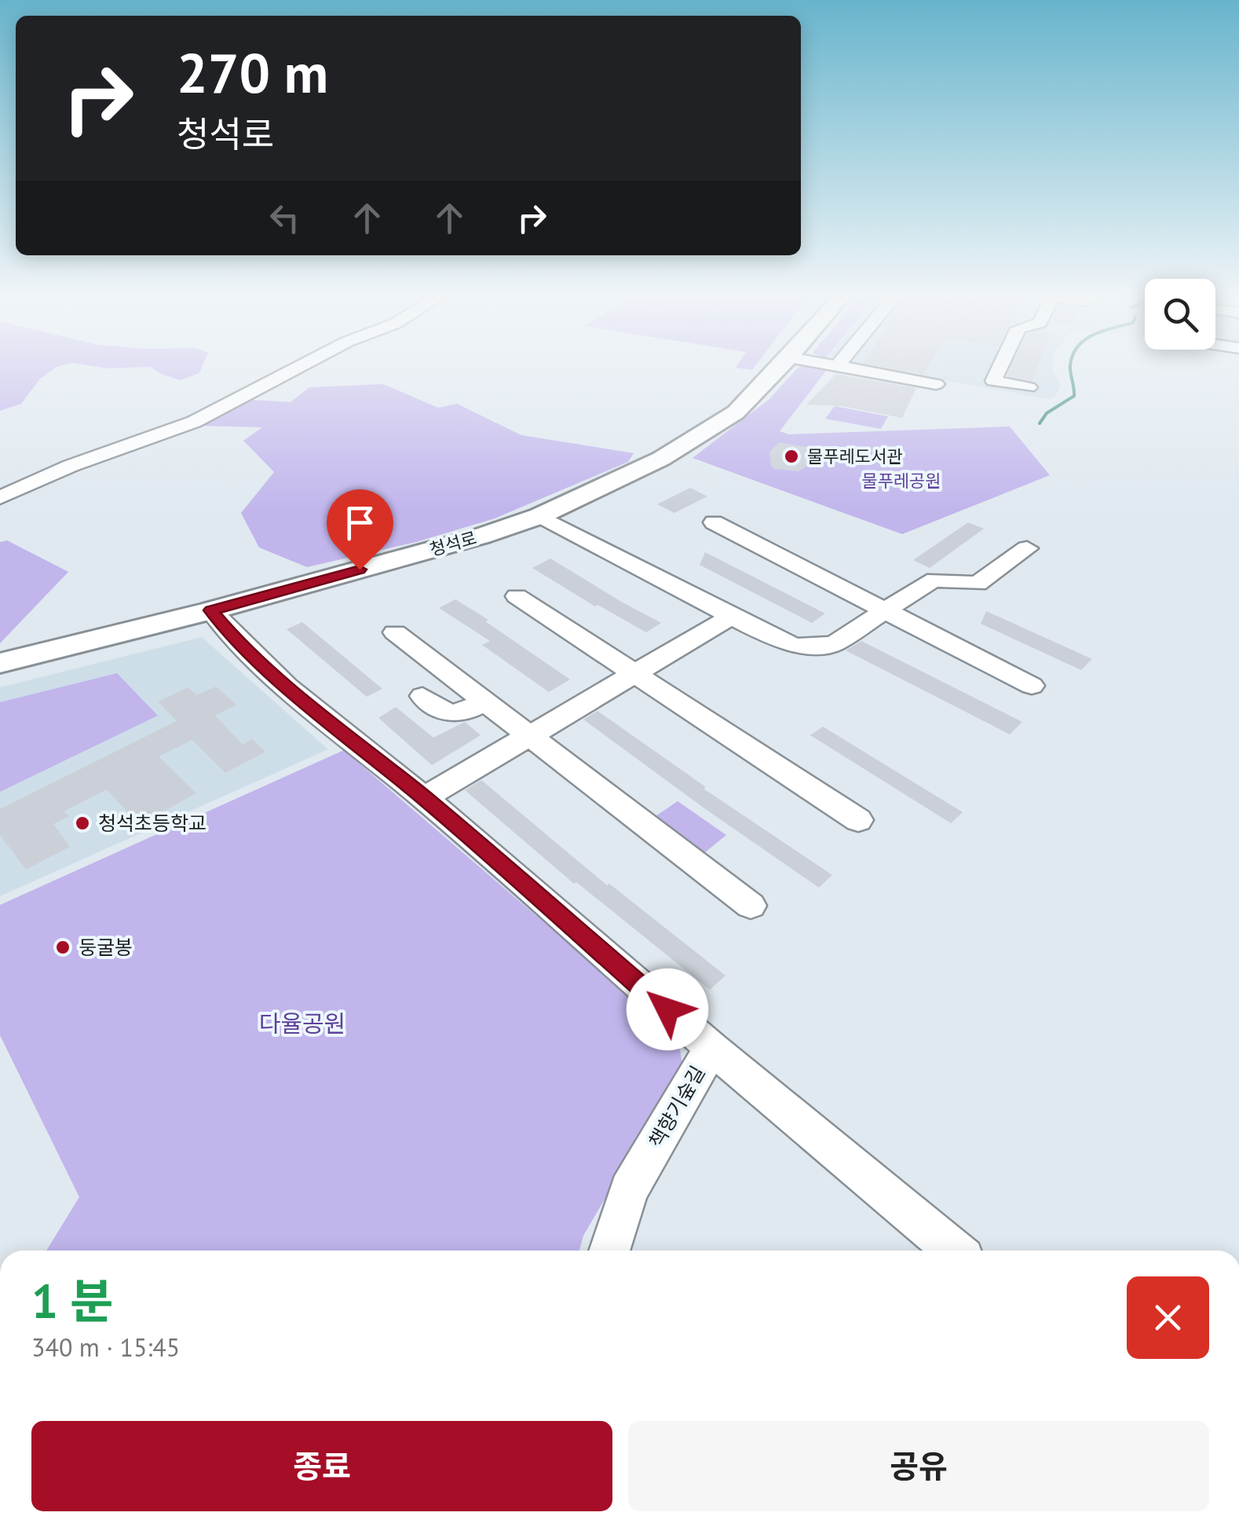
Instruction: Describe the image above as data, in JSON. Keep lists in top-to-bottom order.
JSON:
{
  "streets": {
    "main road": ["청석로"],
    "street": ["책향기숲길"]
  },
  "crossings": [
    ["청석로", "책향기숲길"]
  ],
  "parks": ["물푸레공원", "다율공원"],
  "places": ["물푸레도서관", "청석초등학교", "둥굴봉"],
  "page": {
    "turn": ["270 m", "청석로"],
    "heading": ["1 분", "340 m · 15:45"],
    "buttons": ["종료", "공유"]
  }
}
